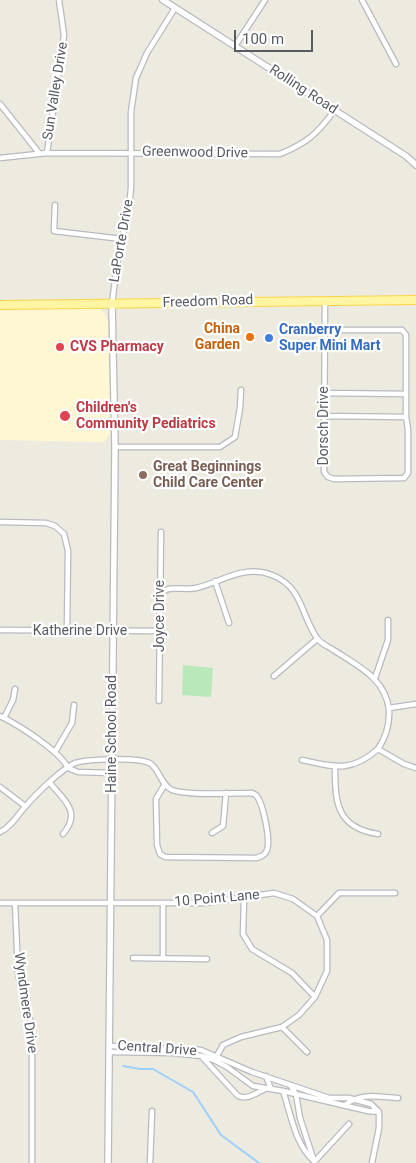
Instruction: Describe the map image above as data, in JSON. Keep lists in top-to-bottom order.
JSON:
{
  "streets": {
    "main road": ["Freedom Road"],
    "street": [
      "Rolling Road",
      "Sun Valley Drive",
      "Greenwood Drive",
      "LaPorte Drive",
      "Dorsch Drive",
      "Joyce Drive",
      "Katherine Drive",
      "Haine School Road",
      "10 Point Lane",
      "Wyndmere Drive",
      "Central Drive"
    ]
  },
  "crossings": [
    ["Rolling Road", "Greenwood Drive"],
    ["Rolling Road", "LaPorte Drive"],
    ["Sun Valley Drive", "Greenwood Drive"],
    ["Greenwood Drive", "LaPorte Drive"],
    ["LaPorte Drive", "Freedom Road"],
    ["LaPorte Drive", "Haine School Road"],
    ["Freedom Road", "Dorsch Drive"],
    ["Freedom Road", "Haine School Road"],
    ["Joyce Drive", "Katherine Drive"],
    ["Katherine Drive", "Haine School Road"],
    ["Haine School Road", "10 Point Lane"],
    ["Haine School Road", "Central Drive"],
    ["10 Point Lane", "Wyndmere Drive"]
  ],
  "places": [
    "China Garden",
    "Cranberry Super Mini Mart",
    "CVS Pharmacy",
    "Children's Community Pediatrics",
    "Great Beginnings Child Care Center"
  ],
  "scale_bar": "100 m"
}
